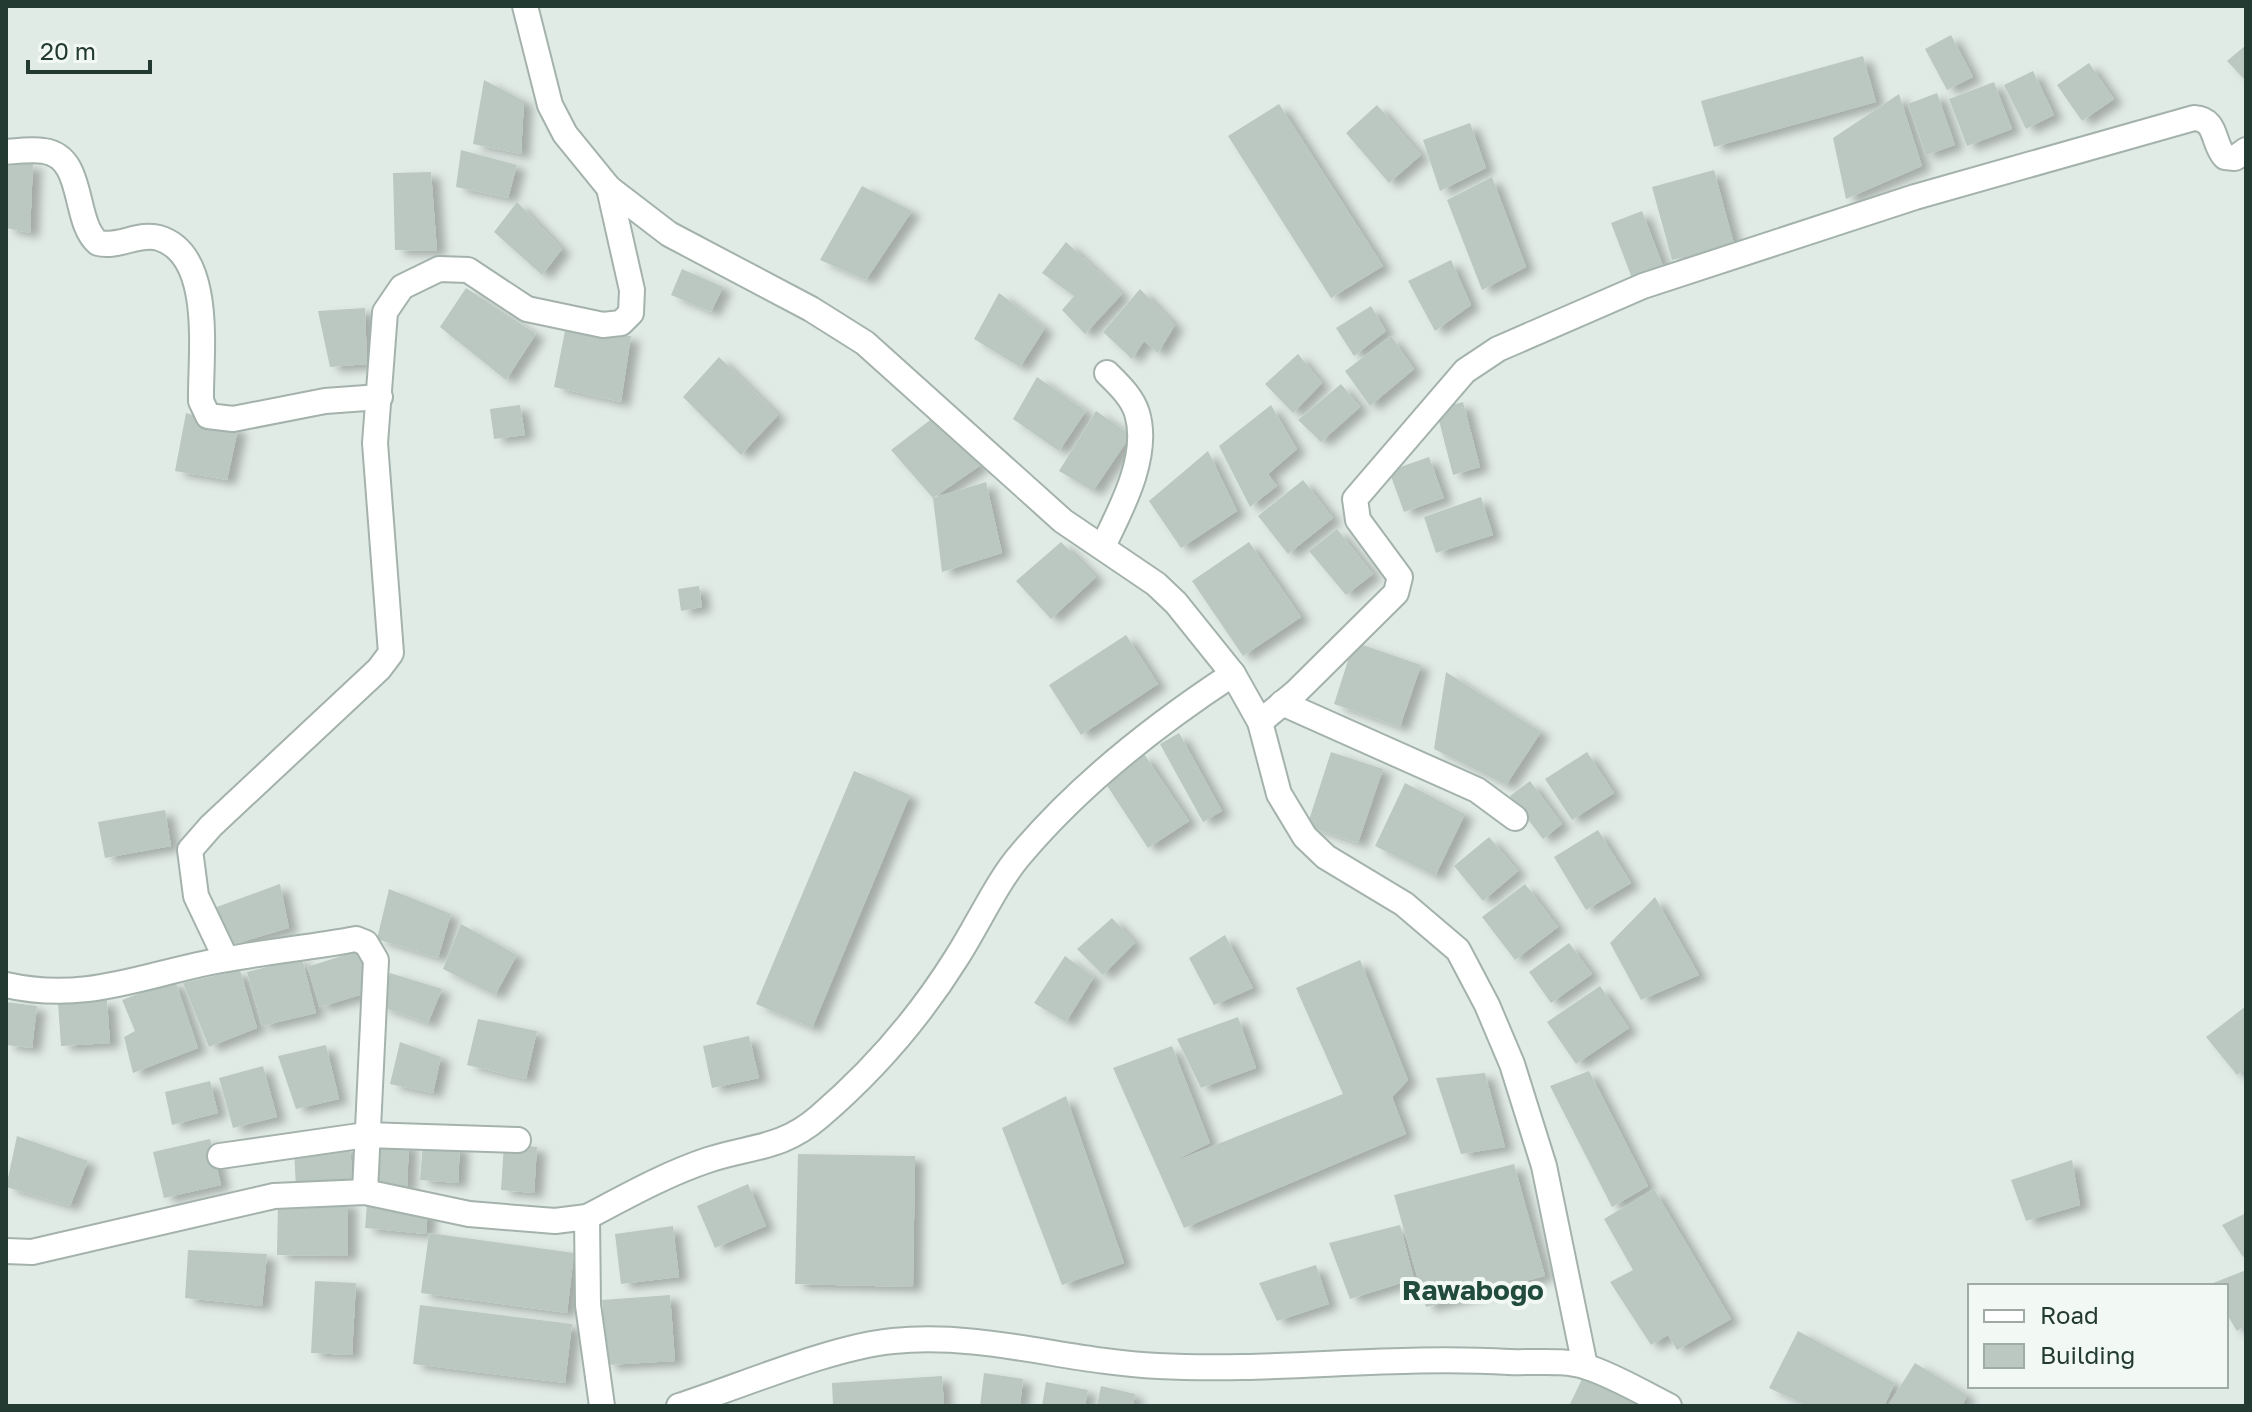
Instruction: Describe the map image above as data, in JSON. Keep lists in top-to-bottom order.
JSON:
{
  "districts": ["Rawabogo"],
  "legend": ["Road", "Building"],
  "scale_bar": "20 m"
}
